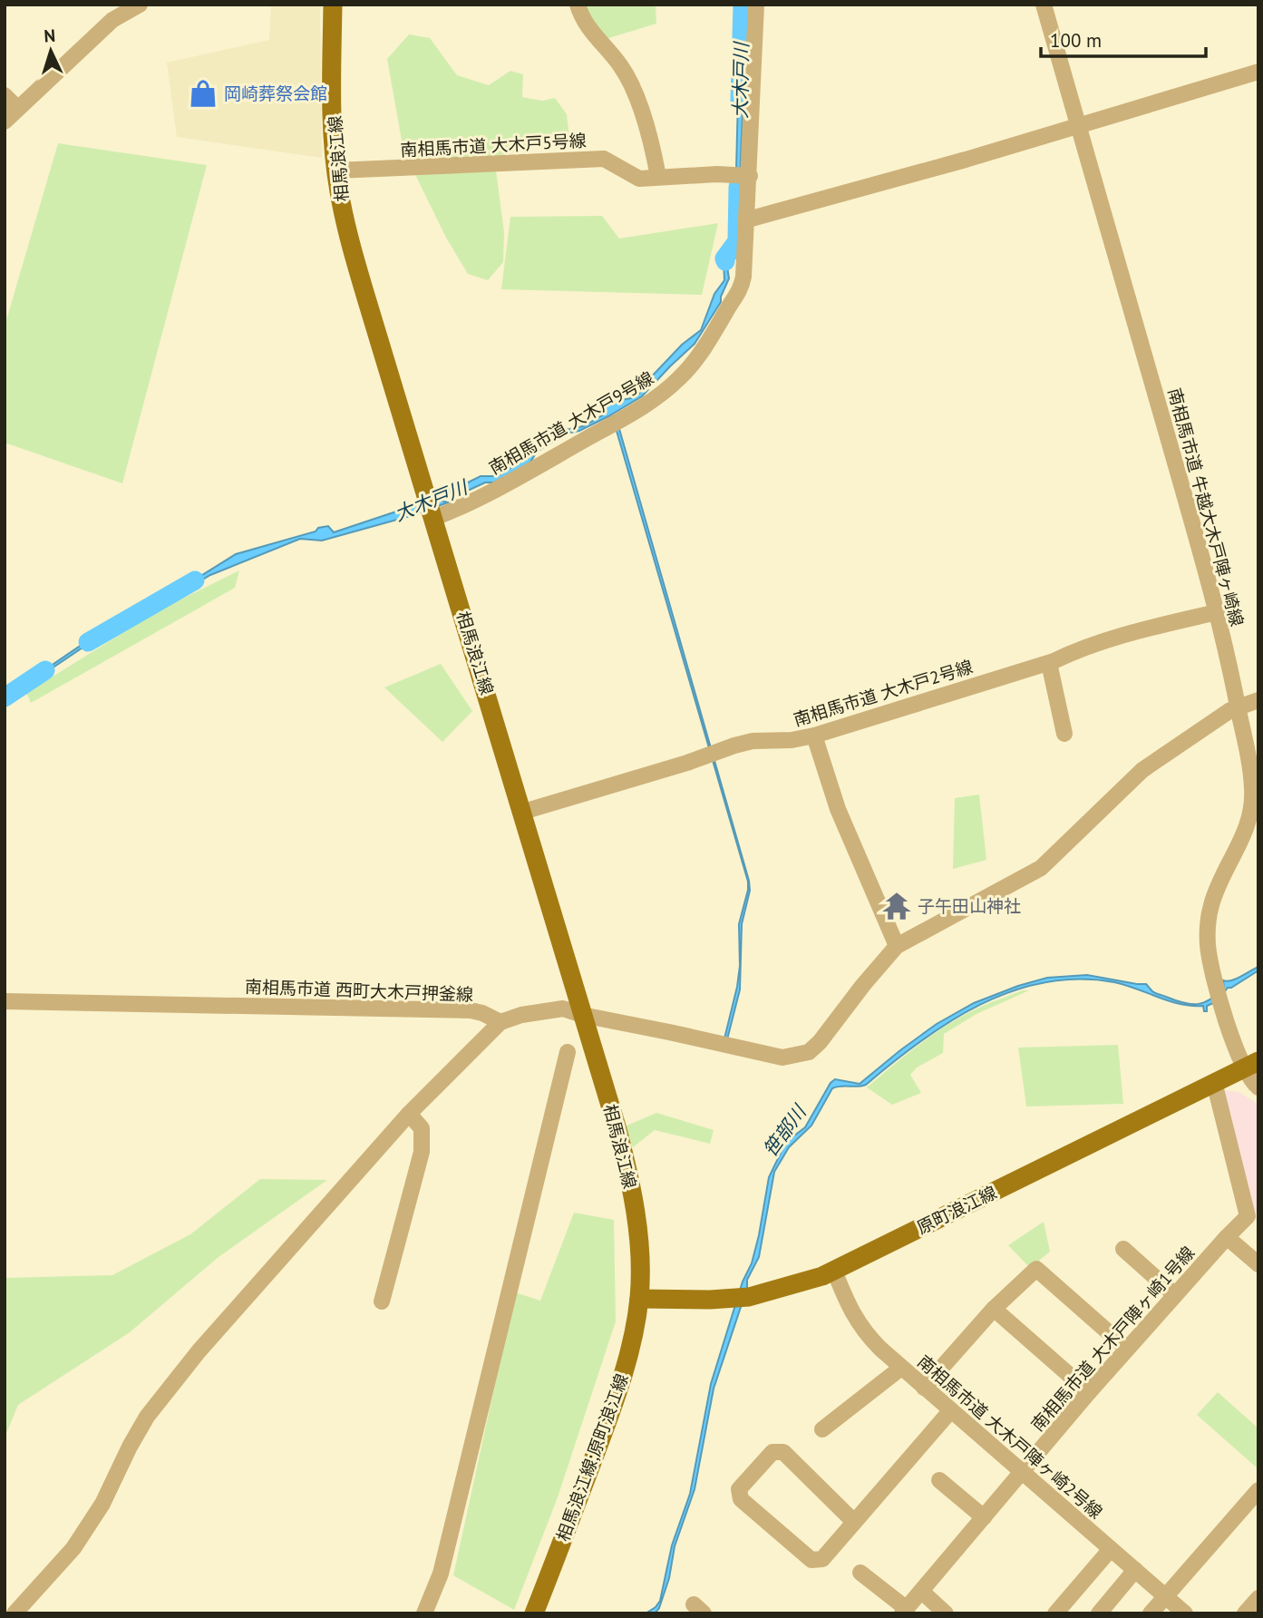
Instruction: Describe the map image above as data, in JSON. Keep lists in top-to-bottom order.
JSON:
{
  "streets": {
    "main road": ["相馬浪江線", "原町浪江線", "相馬浪江線;原町浪江線"],
    "street": [
      "南相馬市道 大木戸5号線",
      "南相馬市道 大木戸9号線",
      "南相馬市道 牛越大木戸陣ヶ崎線",
      "南相馬市道 大木戸2号線",
      "南相馬市道 西町大木戸押釜線",
      "南相馬市道 大木戸陣ヶ崎1号線",
      "南相馬市道 大木戸陣ヶ崎2号線"
    ]
  },
  "crossings": [
    ["南相馬市道 大木戸5号線", "相馬浪江線"],
    ["南相馬市道 大木戸5号線", "南相馬市道 大木戸9号線"],
    ["相馬浪江線", "南相馬市道 大木戸9号線"],
    ["相馬浪江線", "南相馬市道 大木戸2号線"],
    ["相馬浪江線", "原町浪江線"],
    ["相馬浪江線", "相馬浪江線;原町浪江線"],
    ["南相馬市道 牛越大木戸陣ヶ崎線", "南相馬市道 大木戸2号線"],
    ["南相馬市道 牛越大木戸陣ヶ崎線", "原町浪江線"],
    ["原町浪江線", "南相馬市道 大木戸陣ヶ崎1号線"],
    ["原町浪江線", "南相馬市道 大木戸陣ヶ崎2号線"],
    ["原町浪江線", "相馬浪江線;原町浪江線"],
    ["南相馬市道 大木戸陣ヶ崎1号線", "南相馬市道 大木戸陣ヶ崎2号線"]
  ],
  "water": ["大木戸川", "笹部川"],
  "places": {
    "shop": ["岡崎葬祭会館"],
    "temple": ["子午田山神社"]
  },
  "scale_bar": "100 m",
  "north": "top"
}
